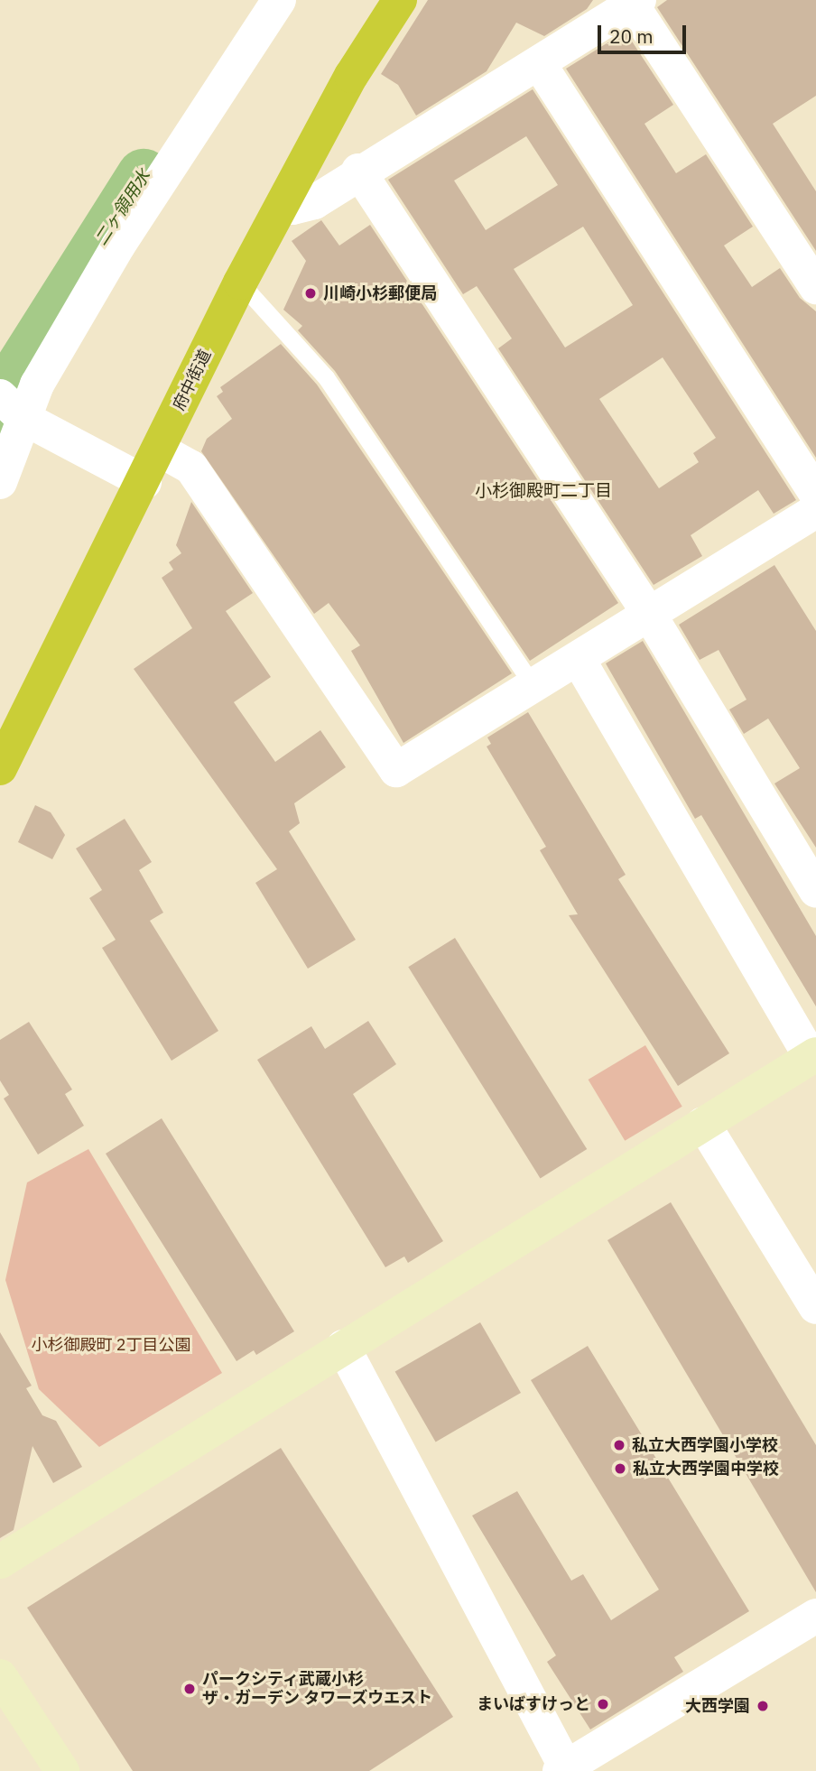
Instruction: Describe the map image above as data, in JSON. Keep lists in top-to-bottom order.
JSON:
{
  "streets": {
    "highway": ["府中街道"]
  },
  "districts": ["小杉御殿町二丁目"],
  "water": ["二ヶ領用水"],
  "parks": ["小杉御殿町 2丁目公園"],
  "places": [
    "川崎小杉郵便局",
    "私立大西学園小学校",
    "私立大西学園中学校",
    "パークシティ武蔵小杉 ザ・ガーデン タワーズウエスト",
    "まいばすけっと",
    "大西学園"
  ],
  "scale_bar": "20 m"
}
